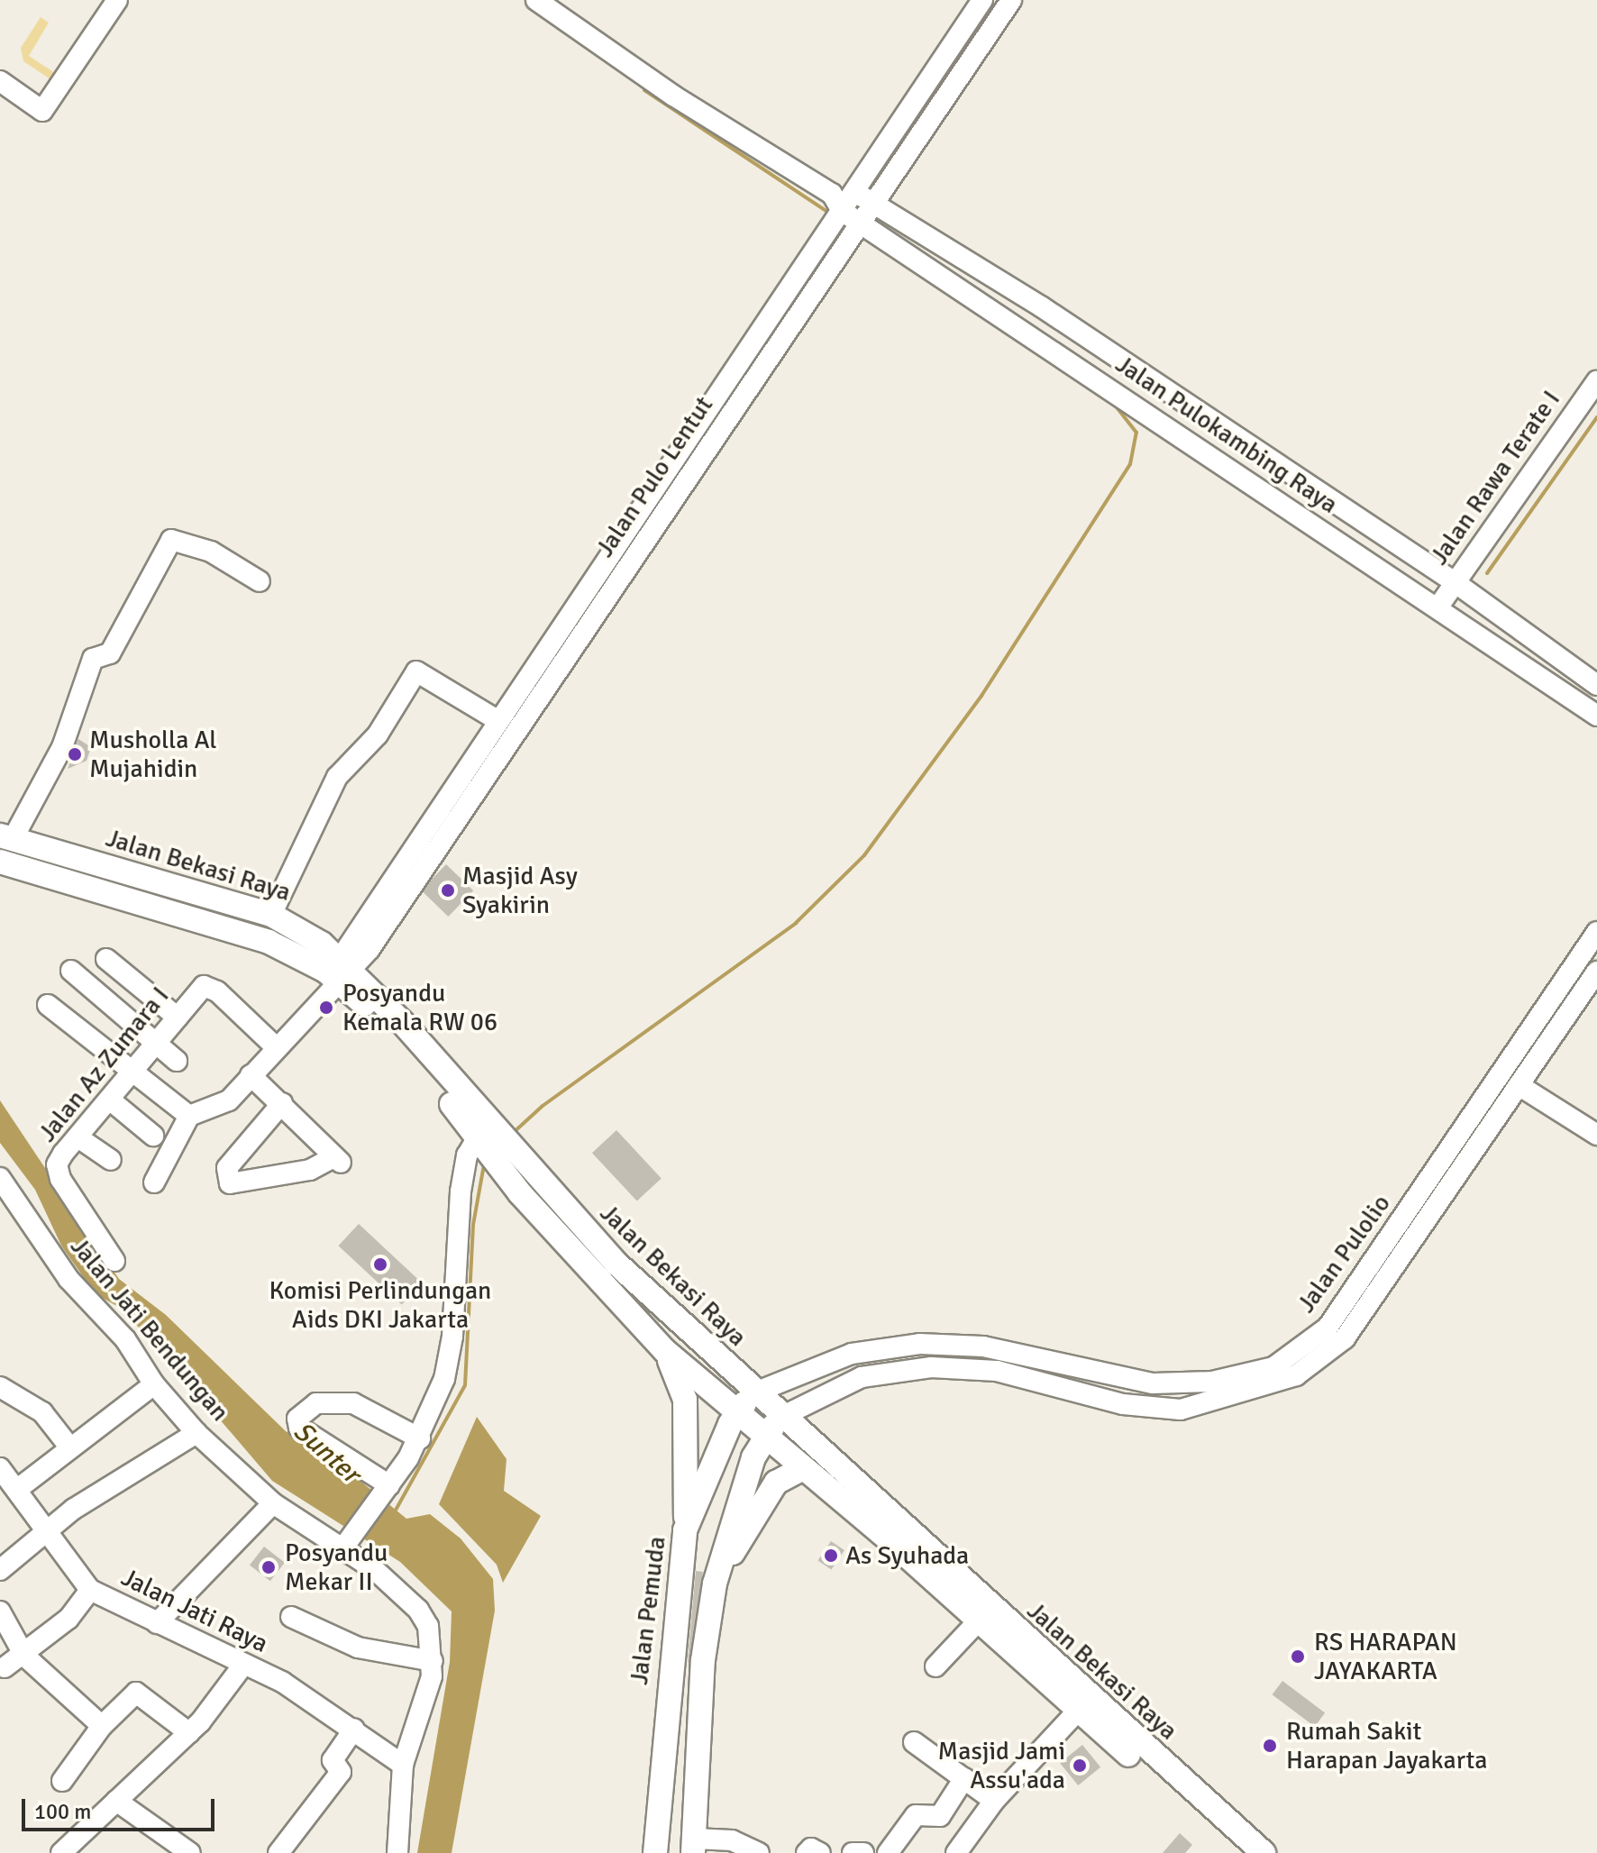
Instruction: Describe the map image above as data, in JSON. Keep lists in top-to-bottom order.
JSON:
{
  "streets": {
    "main road": ["Jalan Bekasi Raya", "Jalan Pemuda"],
    "street": [
      "Jalan Pulokambing Raya",
      "Jalan Pulo Lentut",
      "Jalan Rawa Terate I",
      "Jalan Az Zumara I",
      "Jalan Pulolio",
      "Jalan Jati Bendungan",
      "Jalan Jati Raya"
    ]
  },
  "crossings": [
    ["Jalan Pulokambing Raya", "Jalan Pulo Lentut"],
    ["Jalan Pulokambing Raya", "Jalan Rawa Terate I"],
    ["Jalan Pulo Lentut", "Jalan Bekasi Raya"],
    ["Jalan Bekasi Raya", "Jalan Pulolio"],
    ["Jalan Bekasi Raya", "Jalan Pemuda"],
    ["Jalan Pulolio", "Jalan Pemuda"],
    ["Jalan Jati Bendungan", "Jalan Jati Raya"]
  ],
  "water": ["Sunter"],
  "places": [
    "Musholla Al Mujahidin",
    "Masjid Asy Syakirin",
    "Posyandu Kemala RW 06",
    "Komisi Perlindungan Aids DKI Jakarta",
    "As Syuhada",
    "Posyandu Mekar II",
    "RS HARAPAN JAYAKARTA",
    "Rumah Sakit Harapan Jayakarta",
    "Masjid Jami Assu'ada"
  ],
  "scale_bar": "100 m"
}
